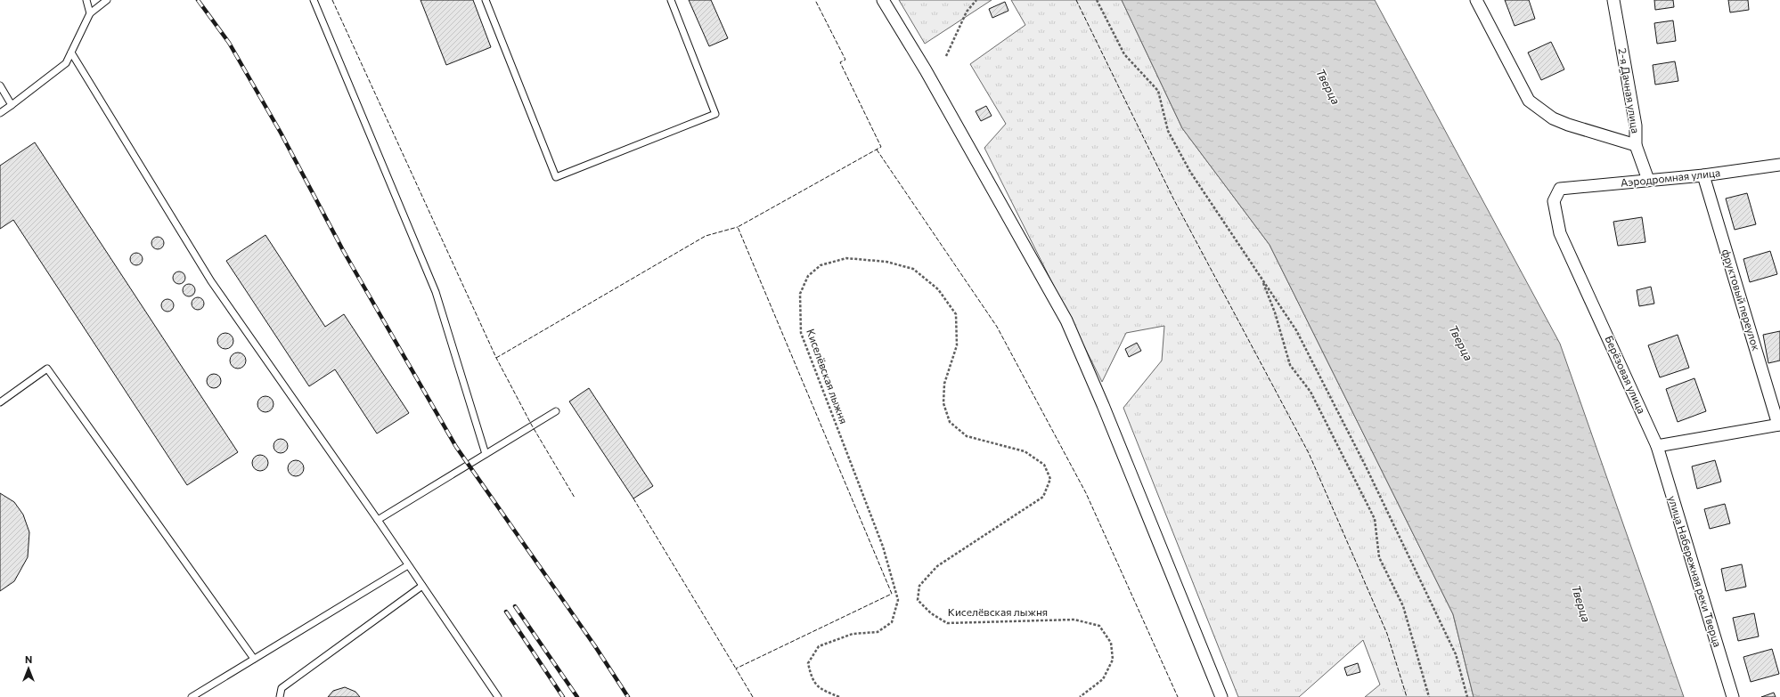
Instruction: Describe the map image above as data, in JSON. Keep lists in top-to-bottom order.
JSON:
{
  "streets": {
    "street": [
      "2-я Дачная улица",
      "Аэродромная улица",
      "фруктовый переулок",
      "Берёзовая улица",
      "улица Набережная реки Тверца"
    ],
    "path": ["Киселёвская лыжня"]
  },
  "crossings": [
    ["2-я Дачная улица", "Аэродромная улица"],
    ["Аэродромная улица", "фруктовый переулок"],
    ["Аэродромная улица", "Берёзовая улица"],
    ["Берёзовая улица", "улица Набережная реки Тверца"]
  ],
  "water": ["Тверца"],
  "north": "top"
}
